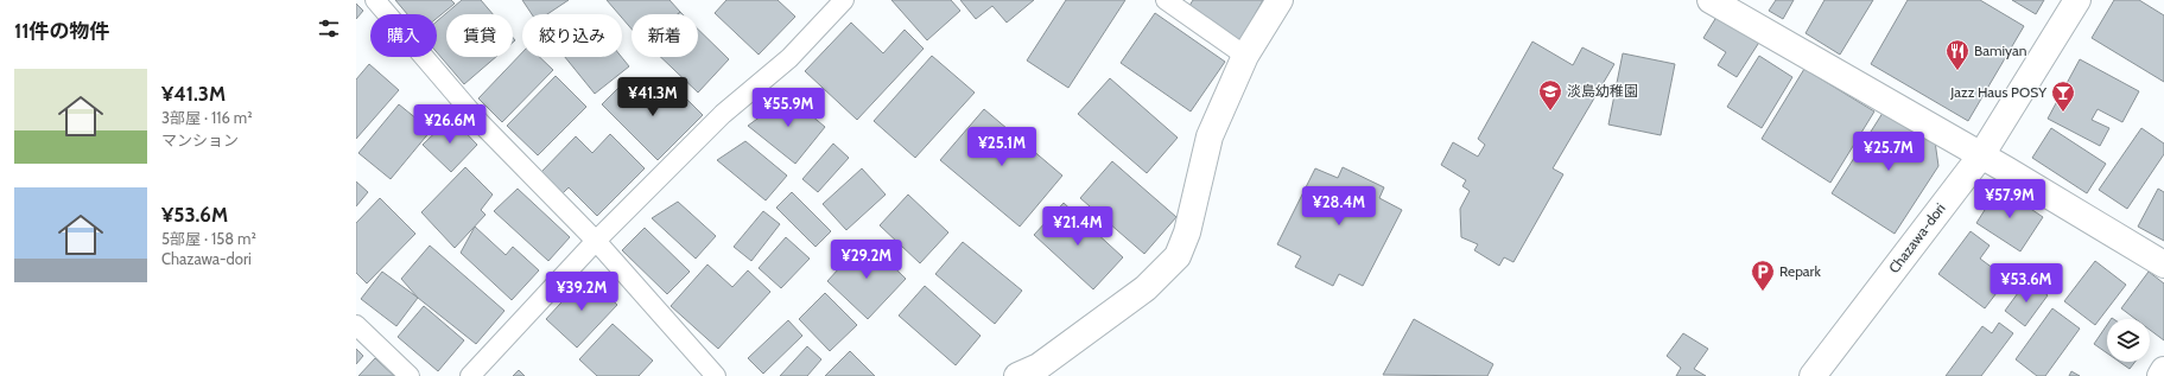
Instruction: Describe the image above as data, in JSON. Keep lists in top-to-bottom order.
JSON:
{
  "streets": {
    "street": ["Chazawa-dori"]
  },
  "places": {
    "restaurant": ["Bamiyan"],
    "school or university": ["淡島幼稚園"],
    "bar": ["Jazz Haus POSY"],
    "parking": ["Repark"]
  },
  "page": {
    "heading": "11件の物件",
    "chip": [
      "購入",
      "賃貸",
      "絞り込み",
      "新着"
    ],
    "list": [
      {
        "name": "¥41.3M",
        "note": "3部屋 · 116 m² · マンション"
      },
      {
        "name": "¥53.6M",
        "note": "5部屋 · 158 m² · Chazawa-dori"
      }
    ],
    "price": [
      "¥41.3M",
      "¥55.9M",
      "¥26.6M",
      "¥25.1M",
      "¥25.7M",
      "¥57.9M",
      "¥28.4M",
      "¥21.4M",
      "¥29.2M",
      "¥53.6M",
      "¥39.2M"
    ]
  }
}
